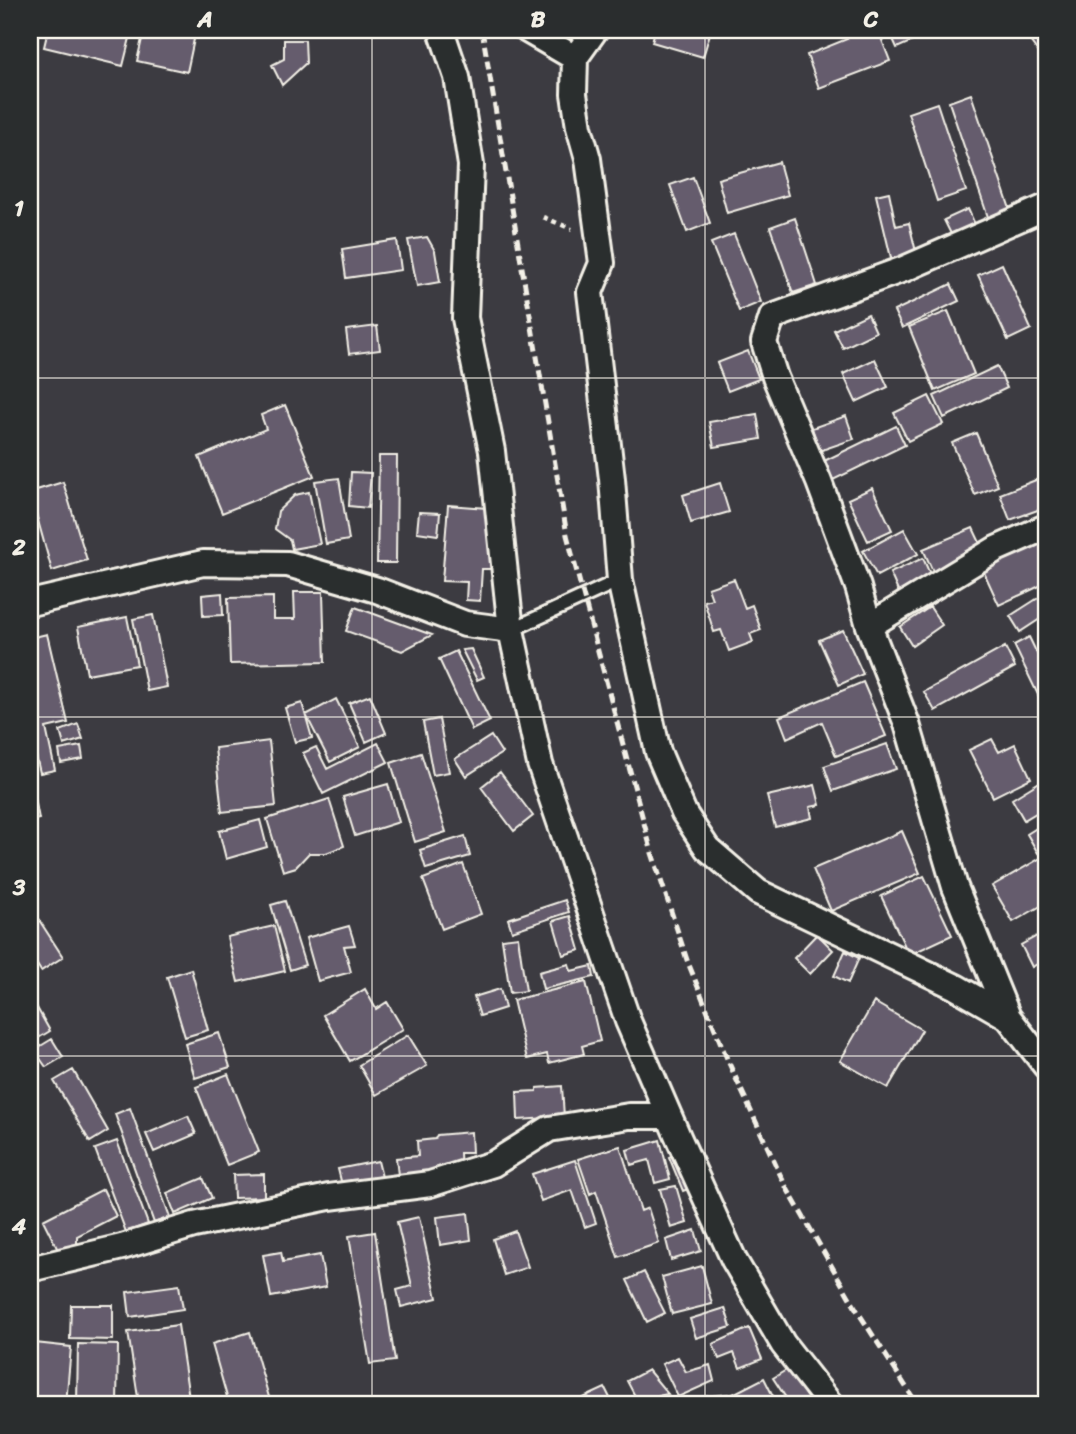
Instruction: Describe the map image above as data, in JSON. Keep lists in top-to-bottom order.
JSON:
{
  "grid": {
    "columns": ["A", "B", "C"],
    "rows": [
      "1",
      "2",
      "3",
      "4"
    ]
  }
}
